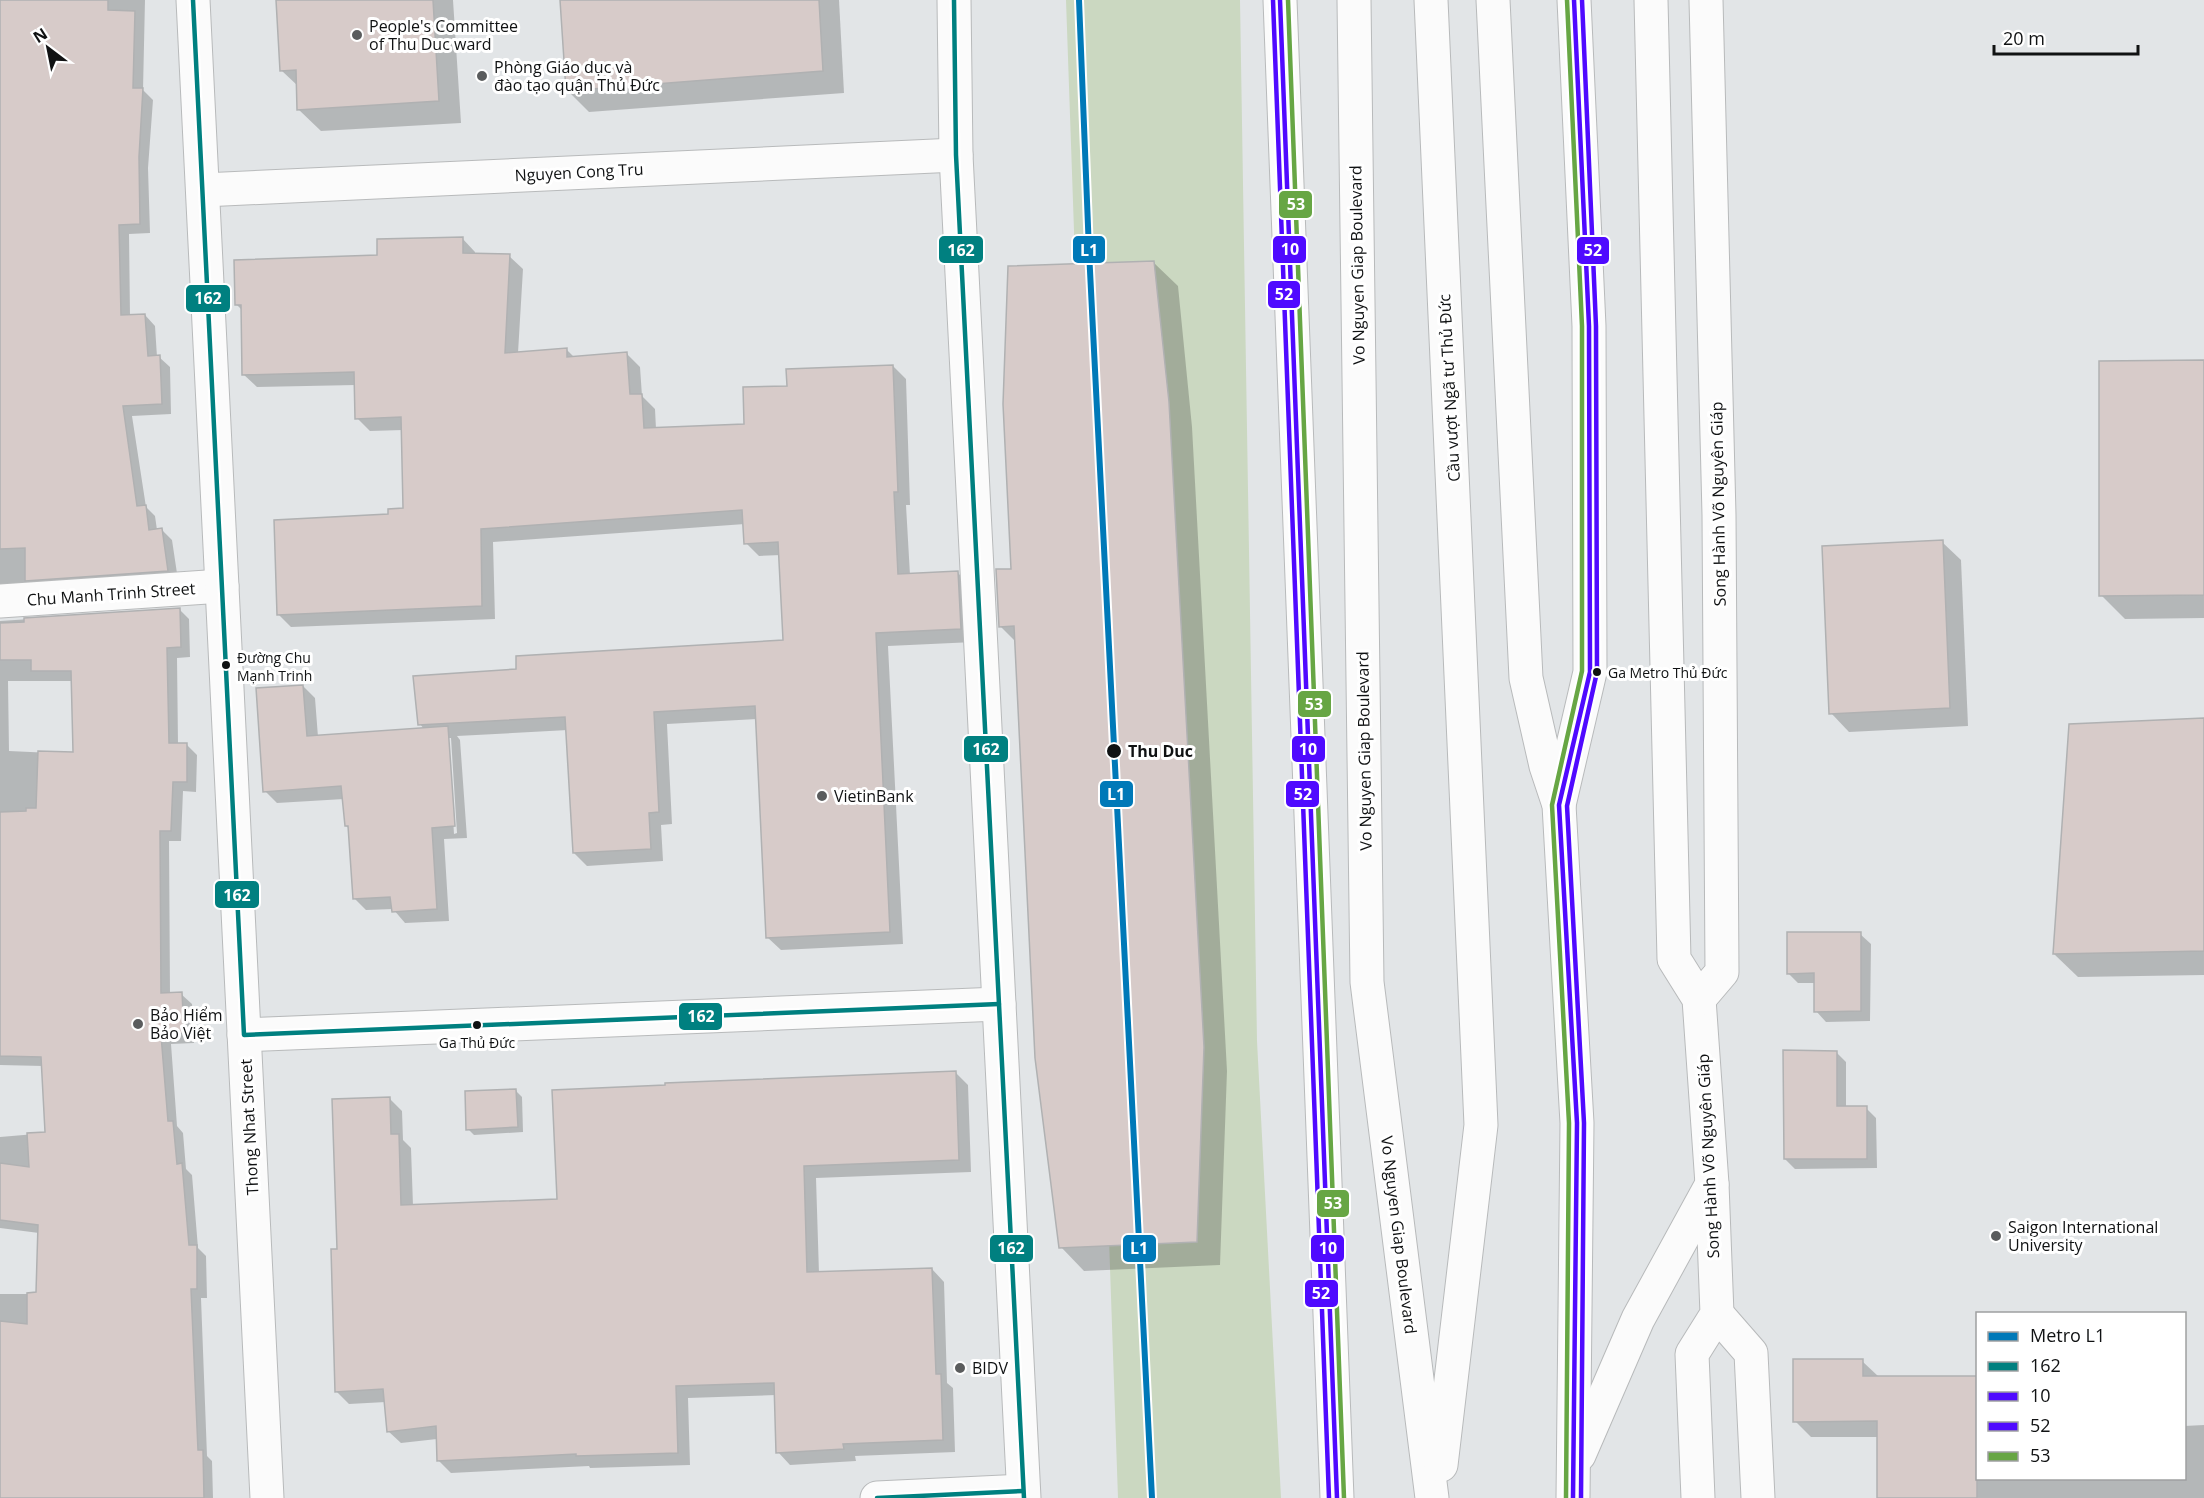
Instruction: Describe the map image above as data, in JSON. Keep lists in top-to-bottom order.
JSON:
{
  "streets": {
    "main road": [
      "Nguyen Cong Tru",
      "Vo Nguyen Giap Boulevard",
      "Cầu vượt Ngã tư Thủ Đức",
      "Song Hành Võ Nguyên Giáp",
      "Chu Manh Trinh Street",
      "Thong Nhat Street"
    ]
  },
  "crossings": [
    ["Nguyen Cong Tru", "Thong Nhat Street"],
    ["Vo Nguyen Giap Boulevard", "Cầu vượt Ngã tư Thủ Đức"],
    ["Chu Manh Trinh Street", "Thong Nhat Street"]
  ],
  "places": [
    "People's Committee of Thu Duc ward",
    "Phòng Giáo dục và đào tạo quận Thủ Đức",
    "Đường Chu Mạnh Trinh",
    "Ga Metro Thủ Đức",
    "Thu Duc",
    "VietinBank",
    "Bảo Hiểm Bảo Việt",
    "Ga Thủ Đức",
    "Saigon International University",
    "BIDV"
  ],
  "lines": [
    "metro line L1",
    "transit line 162",
    "transit line 10",
    "transit line 52",
    "transit line 53"
  ],
  "legend": [
    "Metro L1",
    "162",
    "10",
    "52",
    "53"
  ],
  "scale_bar": "20 m",
  "north": "top left"
}
